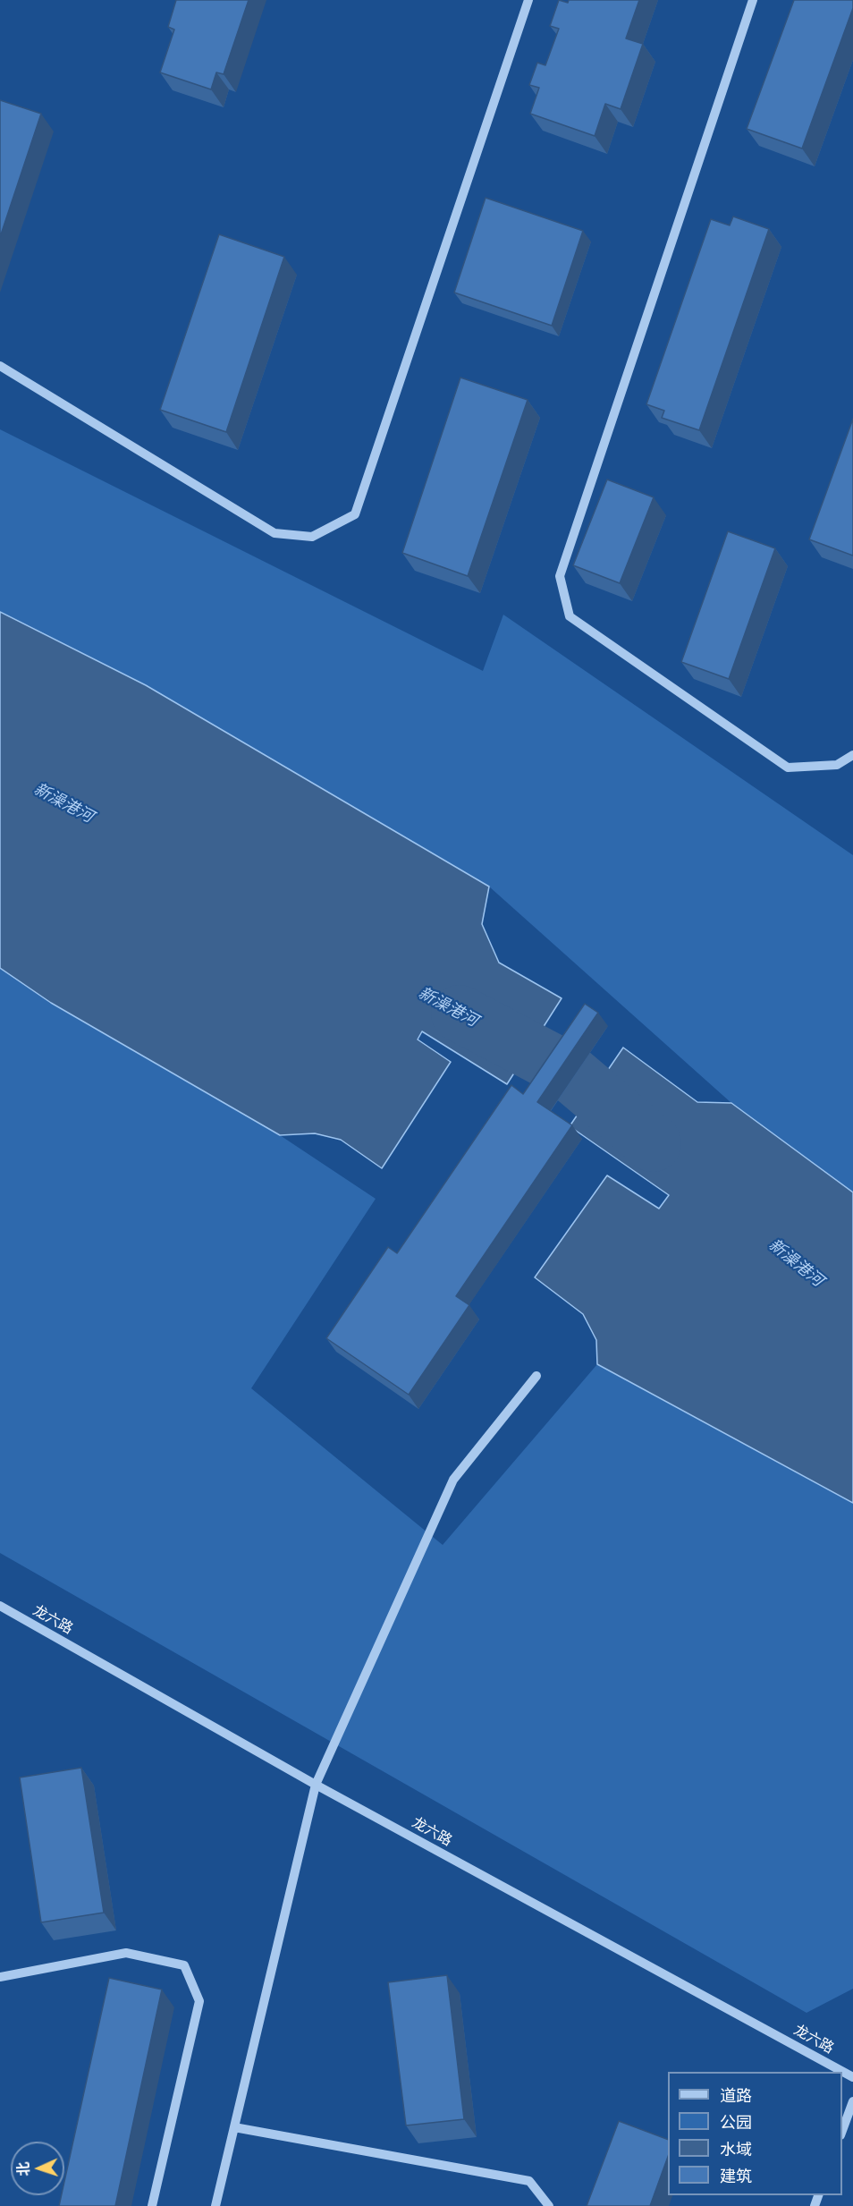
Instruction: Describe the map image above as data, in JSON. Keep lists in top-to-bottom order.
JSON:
{
  "streets": {
    "street": ["龙六路"]
  },
  "water": ["新澡港河"],
  "legend": [
    "道路",
    "公园",
    "水域",
    "建筑"
  ],
  "north": "left"
}
